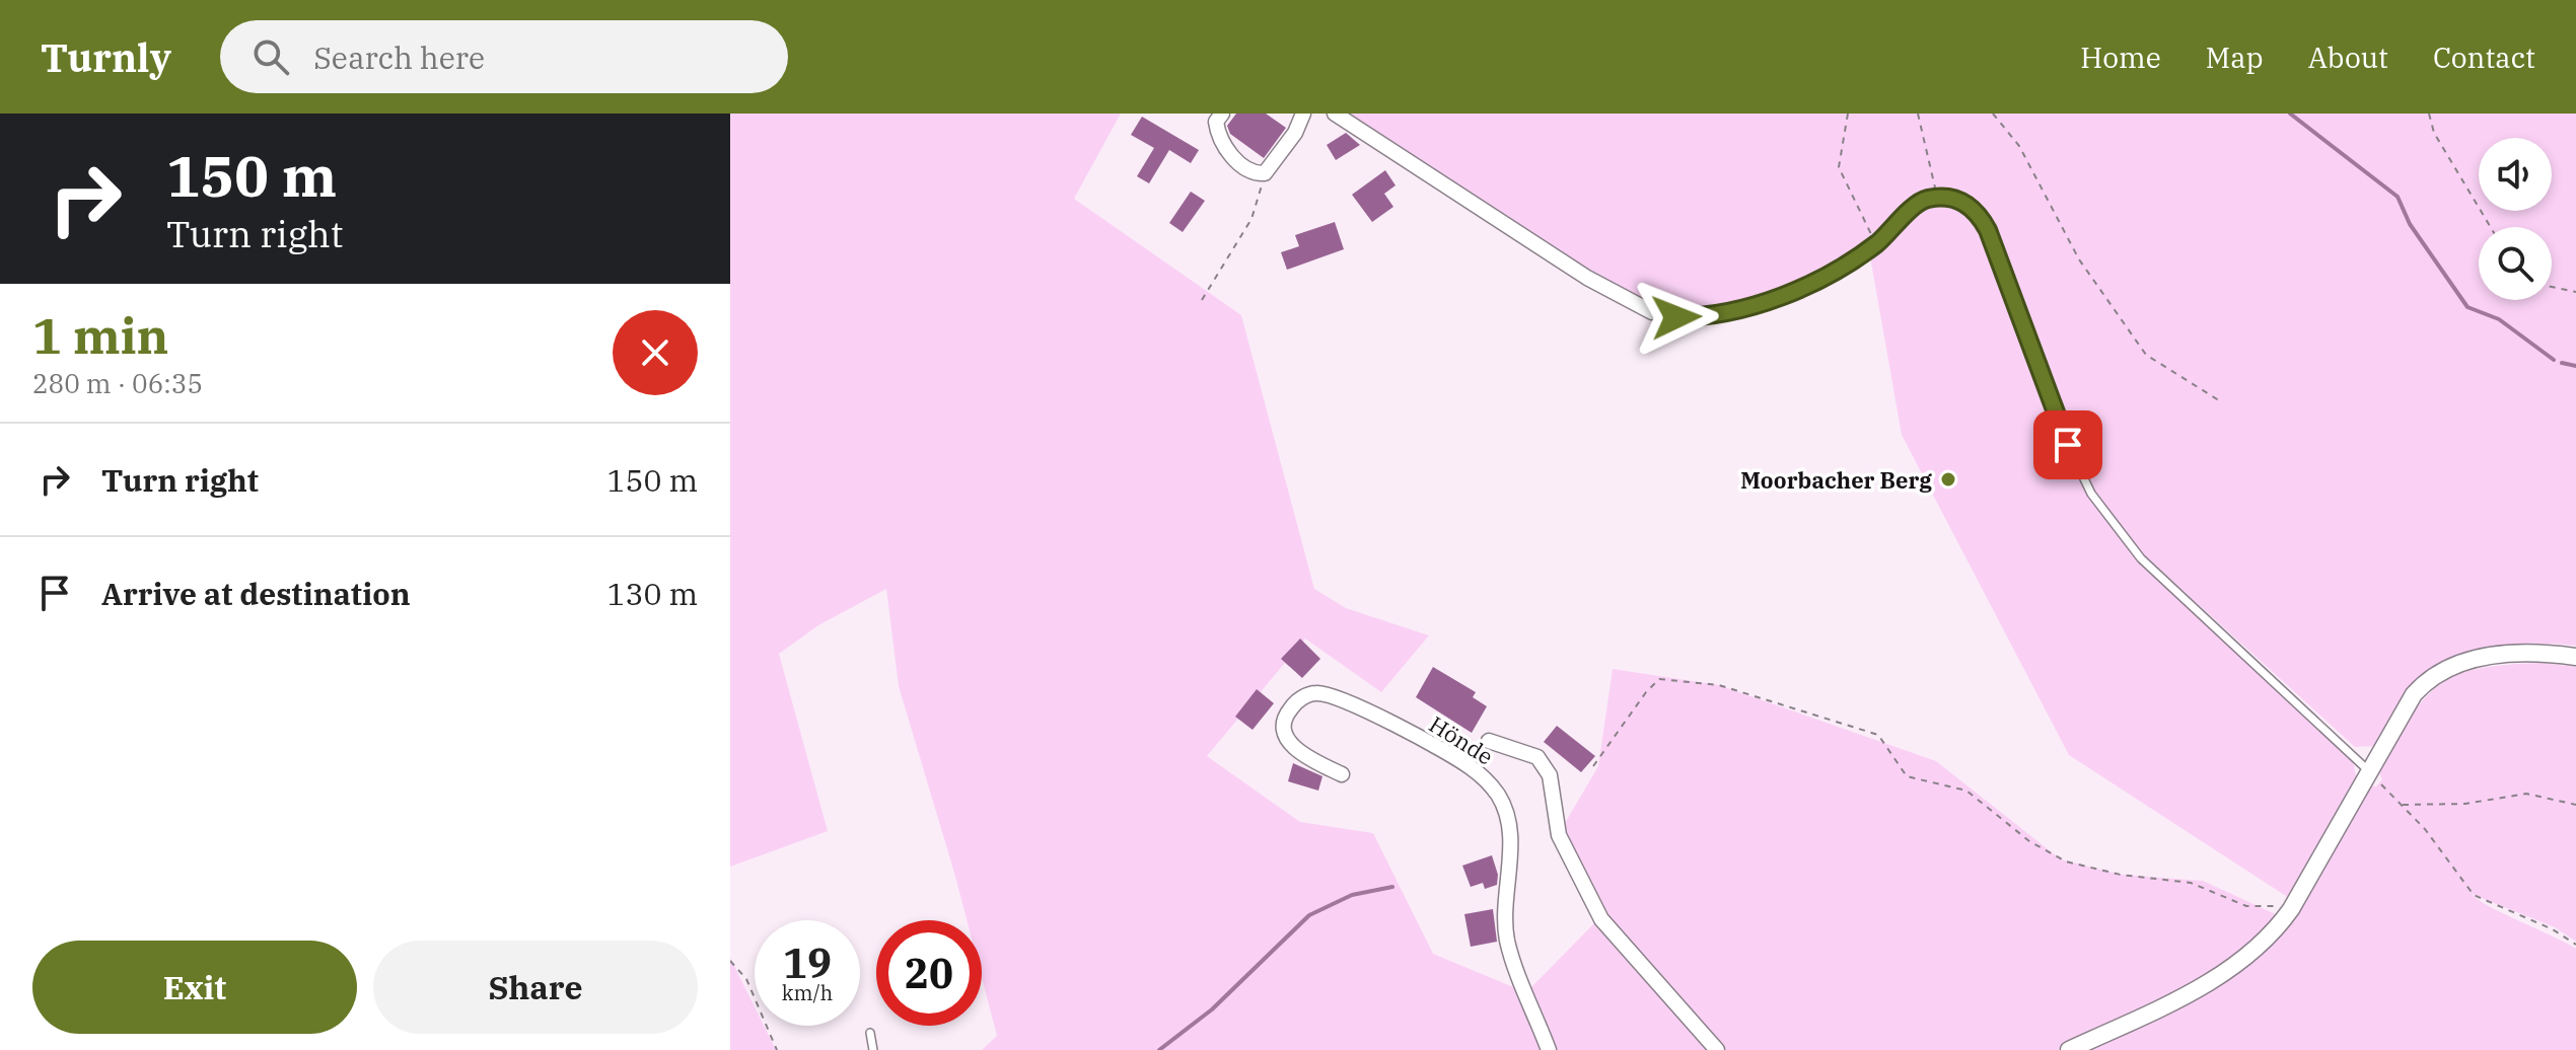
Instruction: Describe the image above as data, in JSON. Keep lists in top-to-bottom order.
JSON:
{
  "streets": {
    "street": ["Hönde"]
  },
  "places": ["Moorbacher Berg"],
  "page": {
    "header": "Turnly",
    "search": "Search here",
    "nav": [
      "Home",
      "Map",
      "About",
      "Contact"
    ],
    "turn": ["150 m", "Turn right"],
    "heading": ["1 min", "280 m · 06:35"],
    "list": [
      {
        "name": "Turn right",
        "value": "150 m"
      },
      {
        "name": "Arrive at destination",
        "value": "130 m"
      }
    ],
    "speed": "19 km/h",
    "limit": "20",
    "buttons": ["Exit", "Share"]
  }
}
